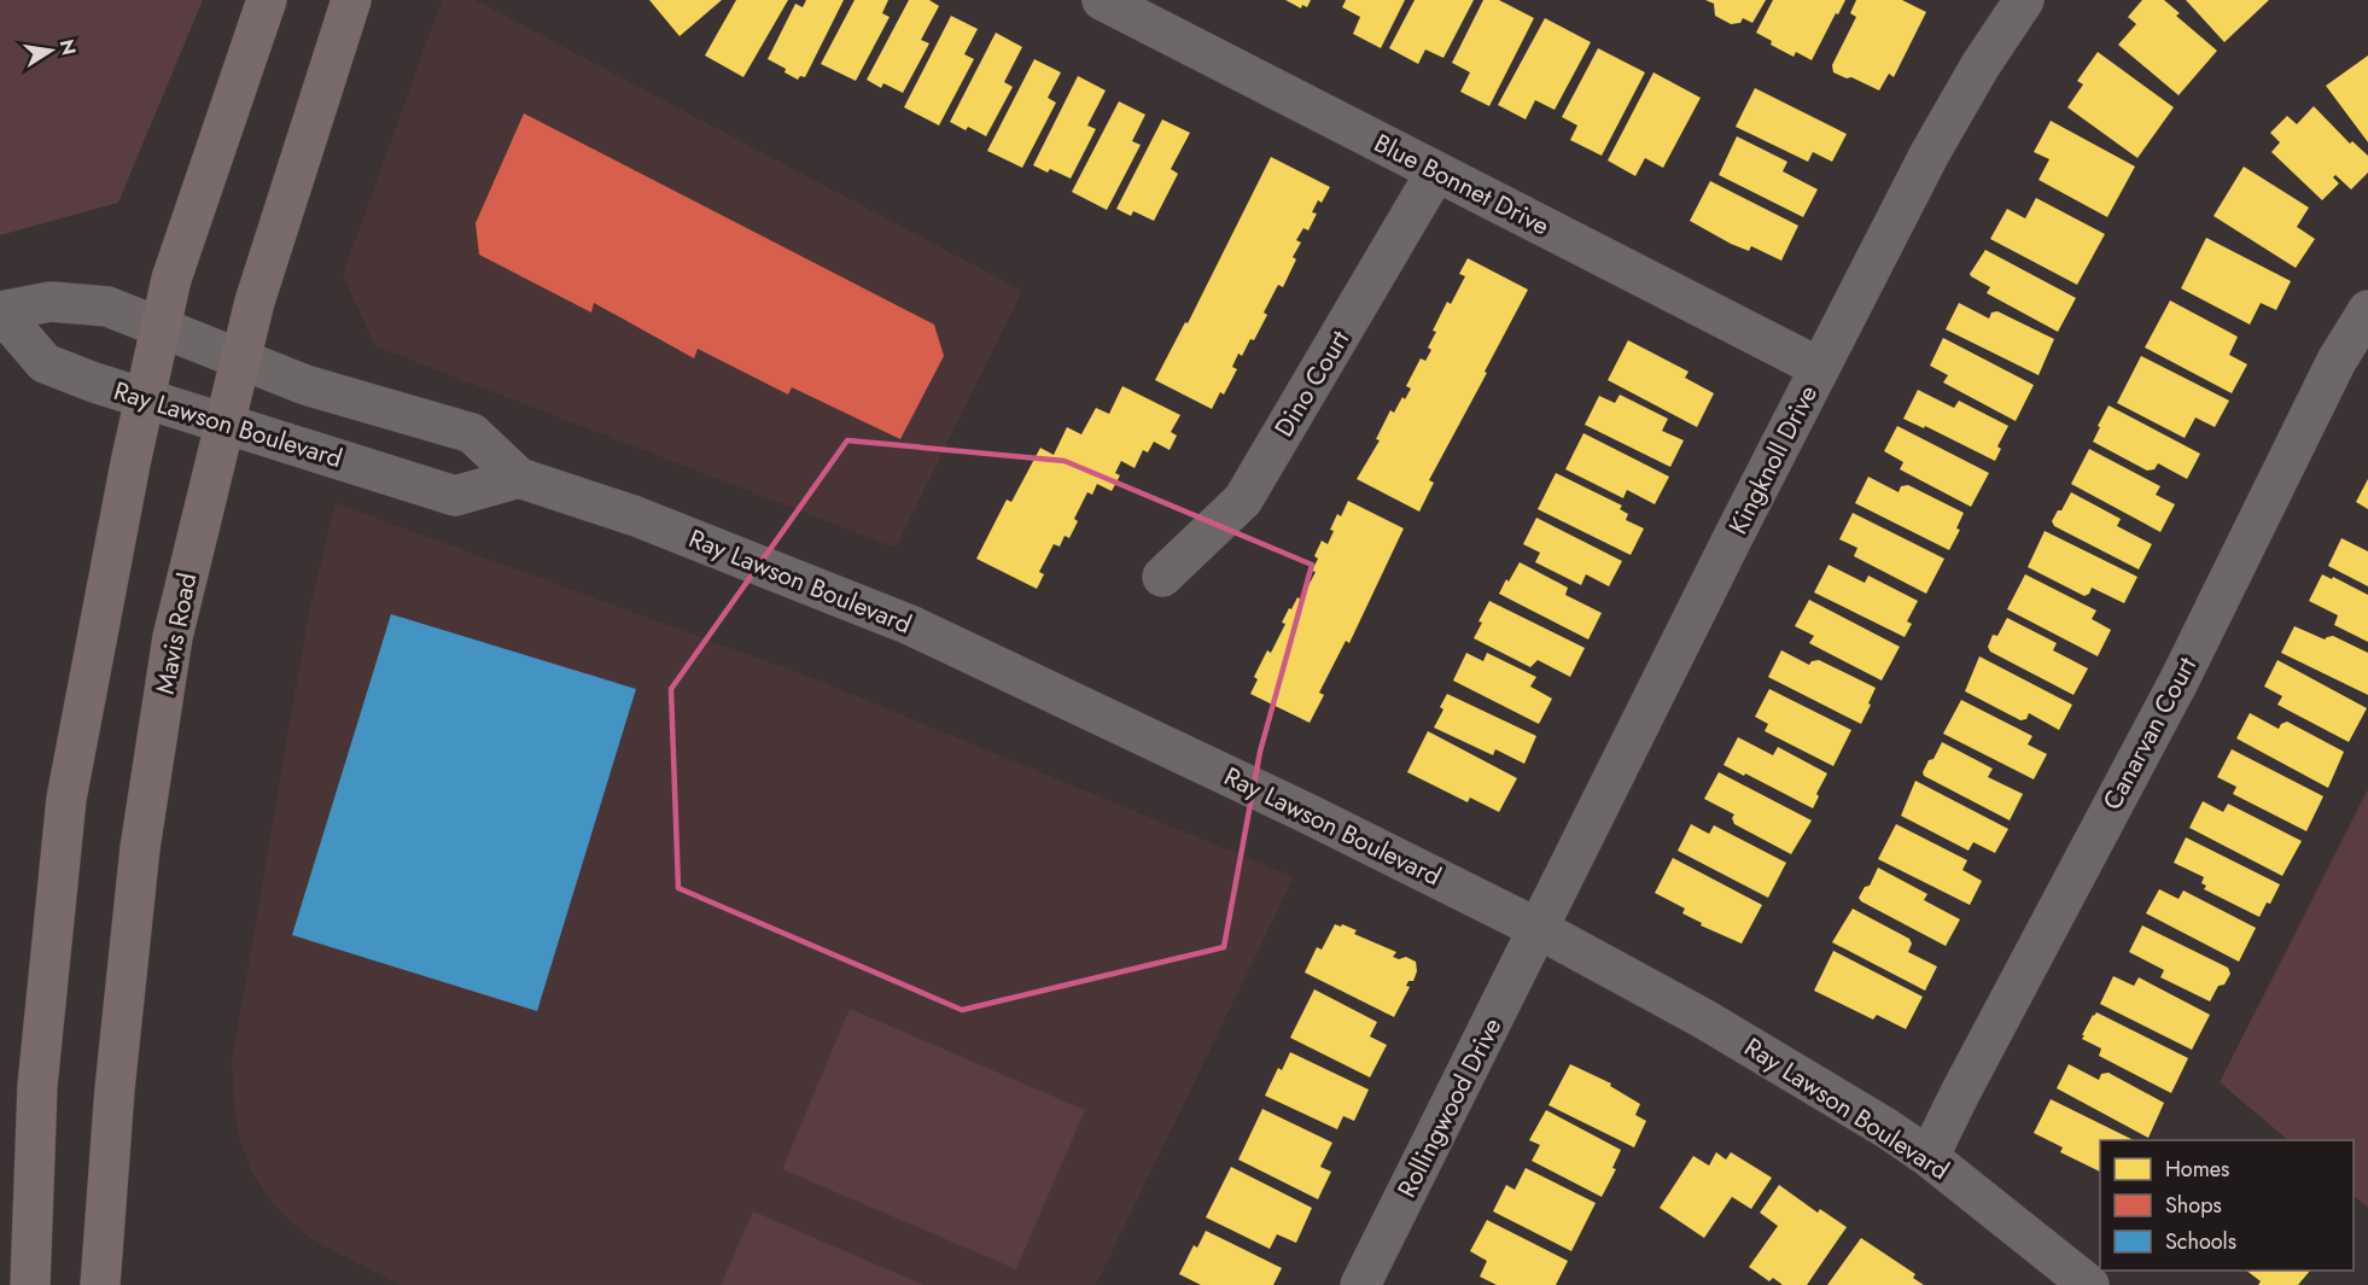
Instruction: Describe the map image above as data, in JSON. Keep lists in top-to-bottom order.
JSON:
{
  "streets": {
    "main road": ["Mavis Road"],
    "street": [
      "Blue Bonnet Drive",
      "Dino Court",
      "Ray Lawson Boulevard",
      "Kingknoll Drive",
      "Canarvan Court",
      "Rollingwood Drive"
    ]
  },
  "crossings": [
    ["Blue Bonnet Drive", "Dino Court"],
    ["Blue Bonnet Drive", "Kingknoll Drive"],
    ["Ray Lawson Boulevard", "Kingknoll Drive"],
    ["Ray Lawson Boulevard", "Mavis Road"],
    ["Ray Lawson Boulevard", "Canarvan Court"],
    ["Ray Lawson Boulevard", "Rollingwood Drive"],
    ["Kingknoll Drive", "Rollingwood Drive"]
  ],
  "legend": ["Homes", "Shops", "Schools"],
  "north": "right"
}
